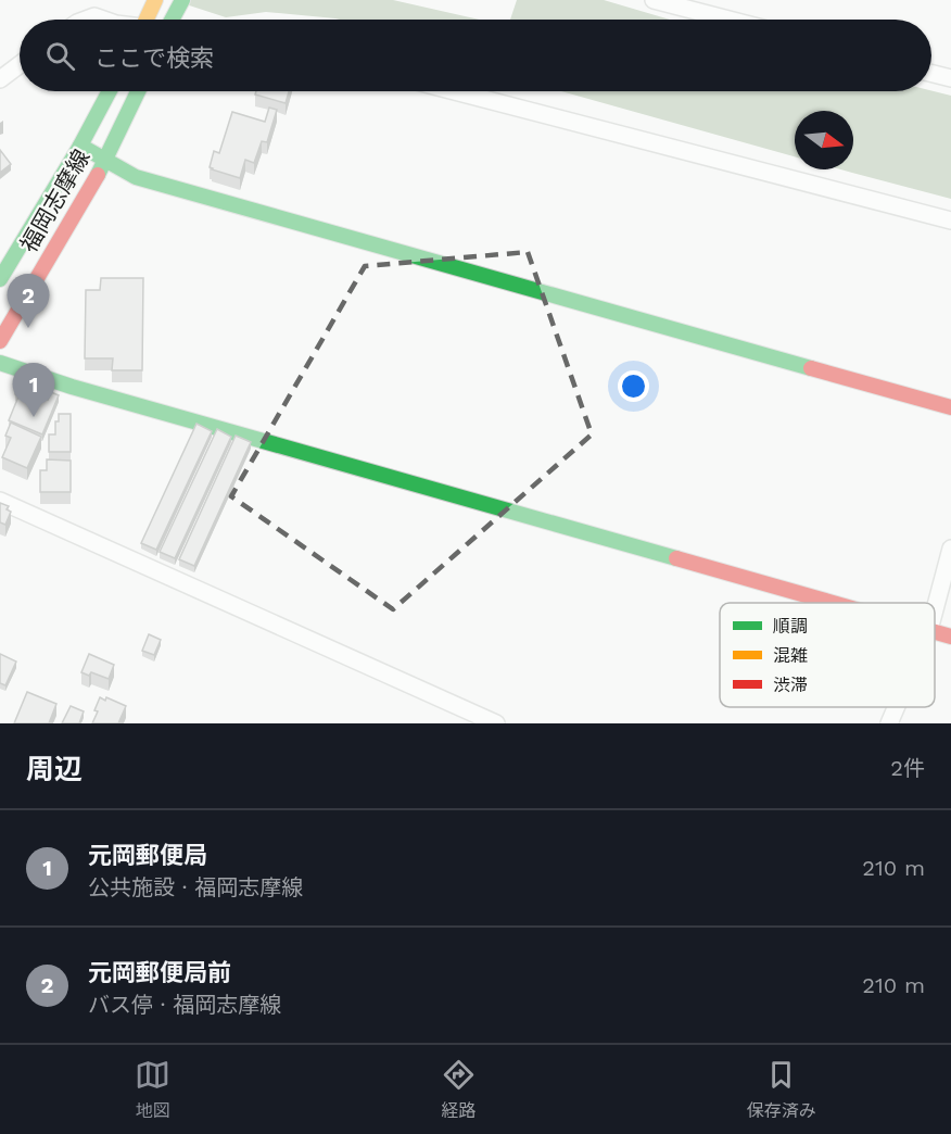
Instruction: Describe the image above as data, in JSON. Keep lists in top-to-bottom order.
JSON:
{
  "streets": {
    "street": ["福岡志摩線"]
  },
  "legend": ["順調", "混雑", "渋滞"],
  "north": "right",
  "page": {
    "search": "ここで検索",
    "pins": ["2", "1"],
    "heading": ["周辺", "2件"],
    "list": [
      {
        "mark": "1",
        "name": "元岡郵便局",
        "note": "公共施設 · 福岡志摩線",
        "value": "210 m"
      },
      {
        "mark": "2",
        "name": "元岡郵便局前",
        "note": "バス停 · 福岡志摩線",
        "value": "210 m"
      }
    ],
    "nav": ["地図", "経路", "保存済み"]
  }
}
